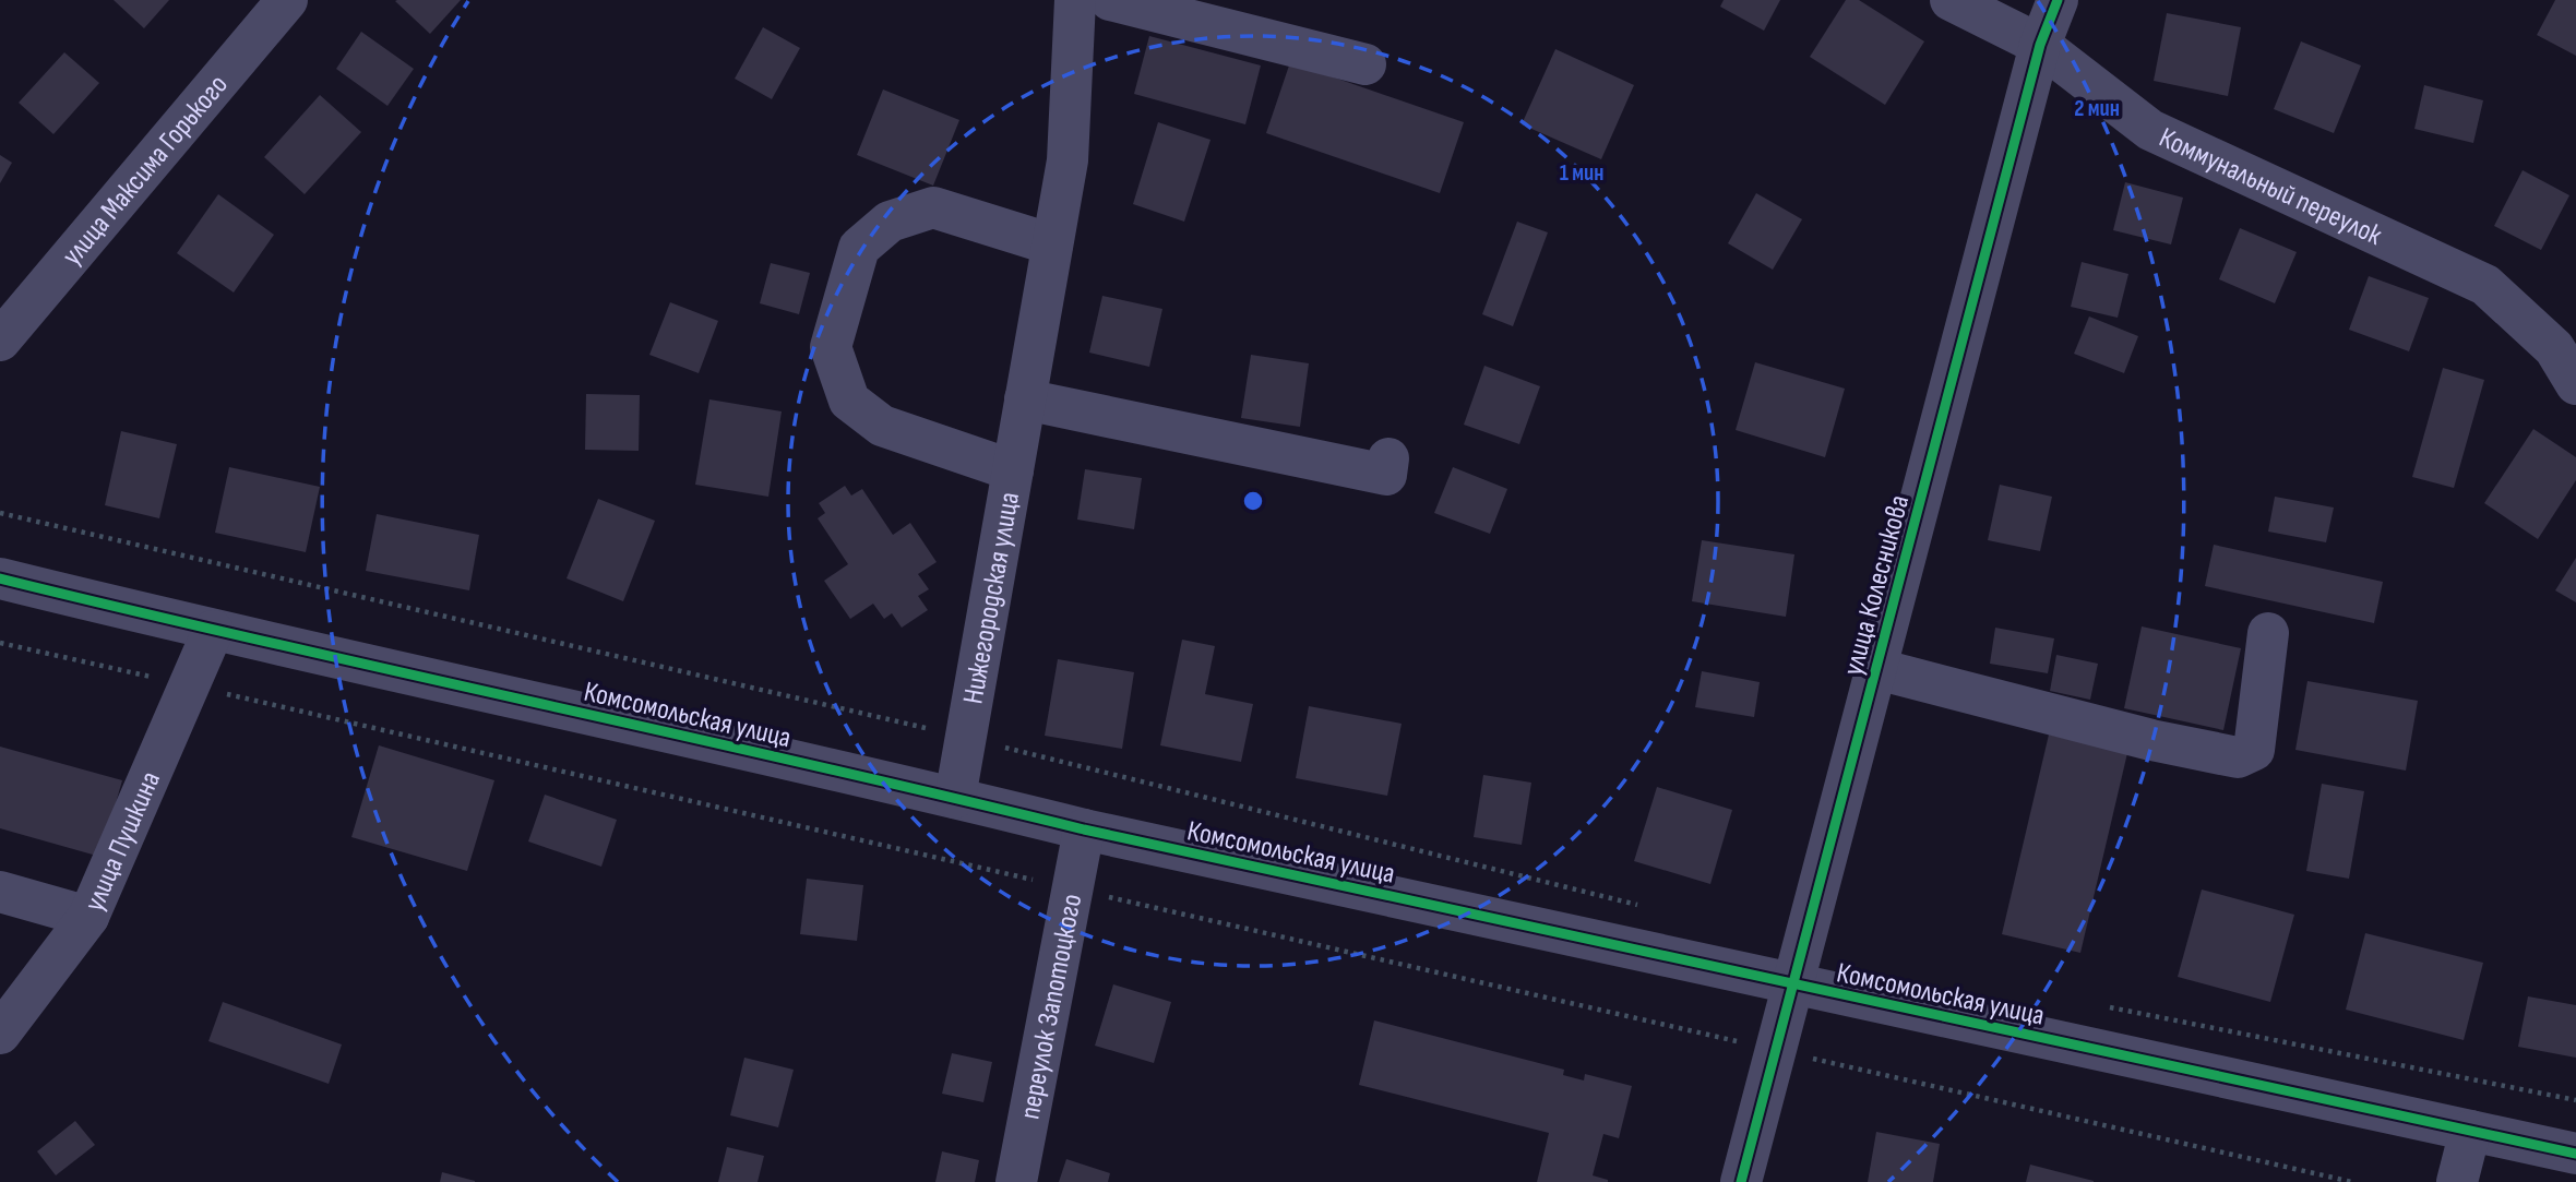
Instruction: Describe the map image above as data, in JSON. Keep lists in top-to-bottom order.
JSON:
{
  "streets": {
    "street": [
      "улица Максима Горького",
      "Коммунальный переулок",
      "улица Колесникова",
      "Нижегородская улица",
      "Комсомольская улица",
      "улица Пушкина",
      "переулок Запотоцкого"
    ]
  },
  "crossings": [
    ["Коммунальный переулок", "улица Колесникова"],
    ["улица Колесникова", "Комсомольская улица"],
    ["Нижегородская улица", "Комсомольская улица"],
    ["Комсомольская улица", "улица Пушкина"],
    ["Комсомольская улица", "переулок Запотоцкого"]
  ],
  "rings": ["2 мин", "1 мин"]
}
